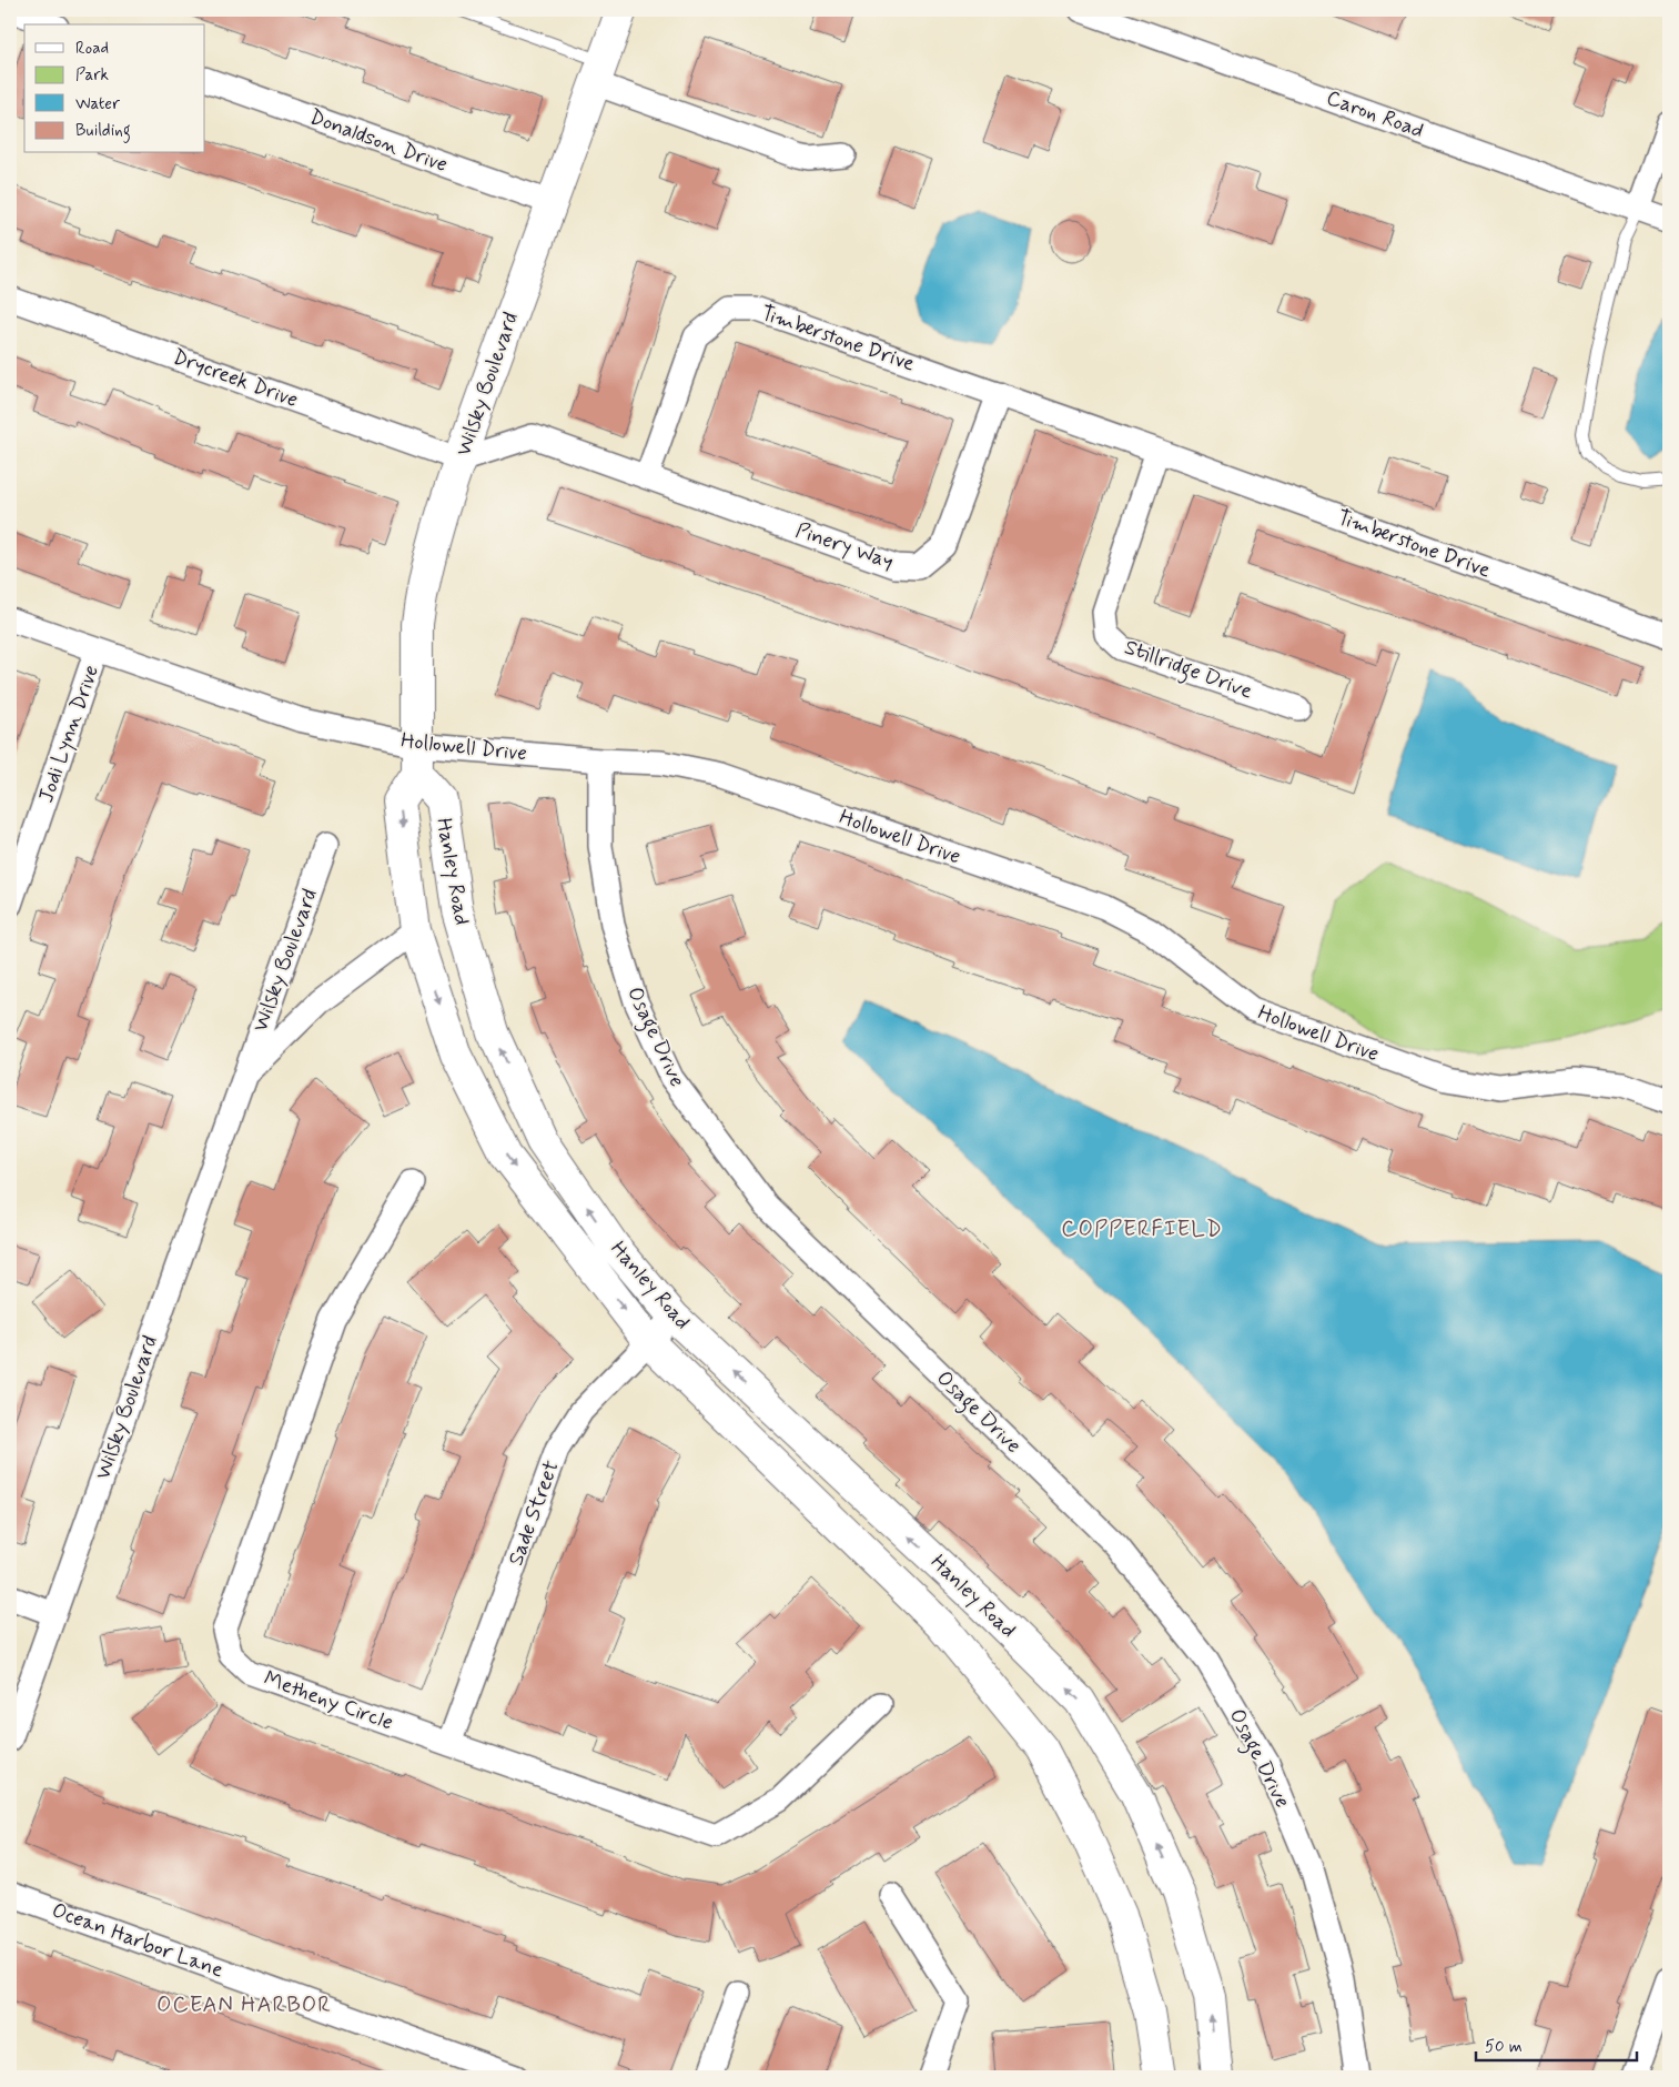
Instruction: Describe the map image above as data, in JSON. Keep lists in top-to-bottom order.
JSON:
{
  "streets": {
    "main road": ["Wilsky Boulevard", "Hanley Road"],
    "street": [
      "Caron Road",
      "Donaldson Drive",
      "Timberstone Drive",
      "Drycreek Drive",
      "Pinery Way",
      "Stillridge Drive",
      "Jodi Lynn Drive",
      "Hollowell Drive",
      "Osage Drive",
      "Sade Street",
      "Metheny Circle",
      "Ocean Harbor Lane"
    ]
  },
  "crossings": [
    ["Donaldson Drive", "Wilsky Boulevard"],
    ["Timberstone Drive", "Pinery Way"],
    ["Timberstone Drive", "Stillridge Drive"],
    ["Drycreek Drive", "Wilsky Boulevard"],
    ["Drycreek Drive", "Pinery Way"],
    ["Wilsky Boulevard", "Pinery Way"],
    ["Wilsky Boulevard", "Hollowell Drive"],
    ["Wilsky Boulevard", "Hanley Road"],
    ["Jodi Lynn Drive", "Hollowell Drive"],
    ["Hollowell Drive", "Hanley Road"],
    ["Hollowell Drive", "Osage Drive"],
    ["Hanley Road", "Sade Street"],
    ["Sade Street", "Metheny Circle"]
  ],
  "districts": ["COPPERFIELD", "OCEAN HARBOR"],
  "legend": [
    "Road",
    "Park",
    "Water",
    "Building"
  ],
  "scale_bar": "50 m"
}
